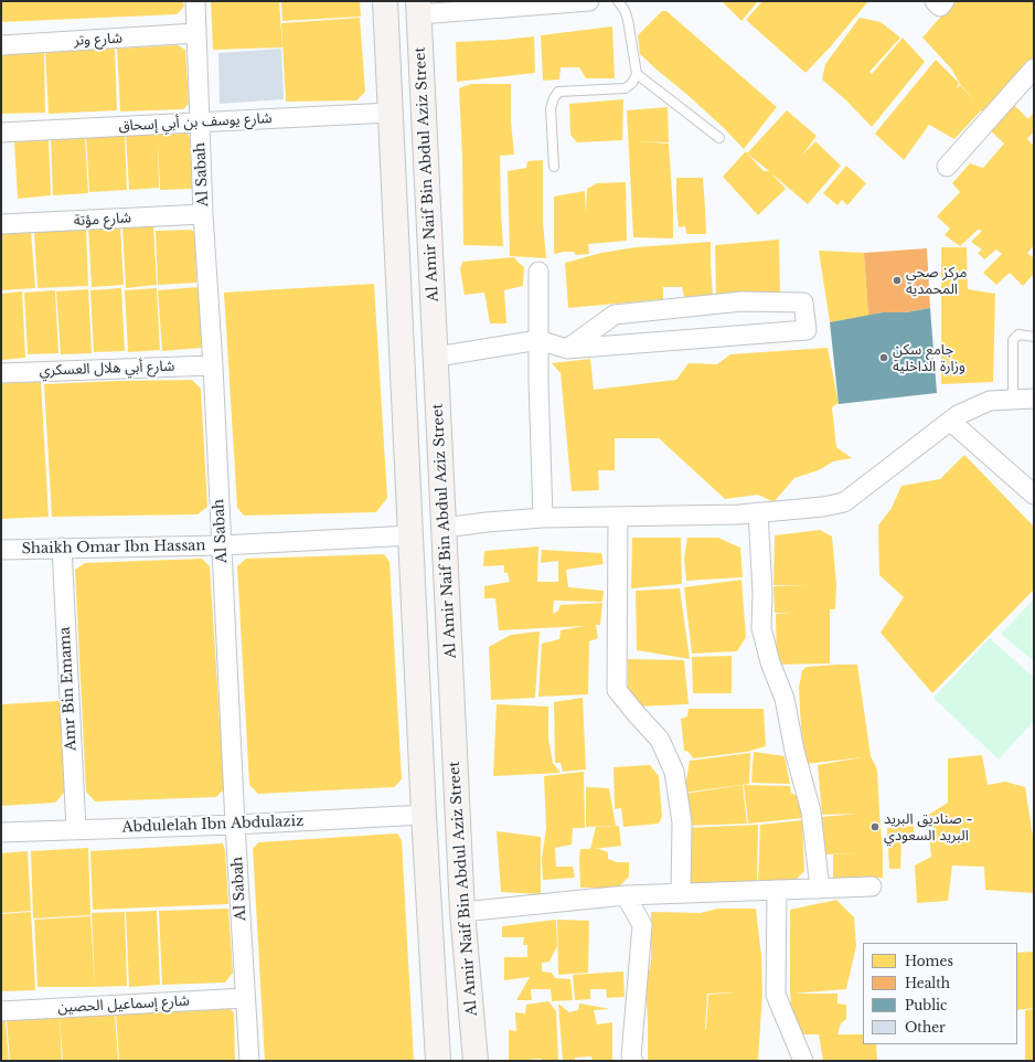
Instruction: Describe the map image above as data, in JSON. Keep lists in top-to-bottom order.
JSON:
{
  "streets": {
    "street": [
      "شارع وتر",
      "شارع يوسف بن أبي إسحاق",
      "Al Sabah",
      "Al Amir Naif Bin Abdul Aziz Street",
      "شارع مؤتة",
      "شارع أبي هلال العسكري",
      "Shaikh Omar Ibn Hassan",
      "Amr Bin Emama",
      "Abdulelah Ibn Abdulaziz",
      "شارع إسماعيل الحصين"
    ]
  },
  "crossings": [
    ["شارع وتر", "Al Sabah"],
    ["شارع يوسف بن أبي إسحاق", "Al Sabah"],
    ["Al Sabah", "شارع مؤتة"],
    ["Al Sabah", "شارع أبي هلال العسكري"],
    ["Al Sabah", "Shaikh Omar Ibn Hassan"],
    ["Al Sabah", "Abdulelah Ibn Abdulaziz"],
    ["Al Sabah", "شارع إسماعيل الحصين"],
    ["Shaikh Omar Ibn Hassan", "Amr Bin Emama"],
    ["Amr Bin Emama", "Abdulelah Ibn Abdulaziz"]
  ],
  "places": ["مركز صحي المحمدية", "جامع سكن وزارة الداخلية", "صناديق البريد - البريد السعودي"],
  "legend": [
    "Homes",
    "Health",
    "Public",
    "Other"
  ]
}
